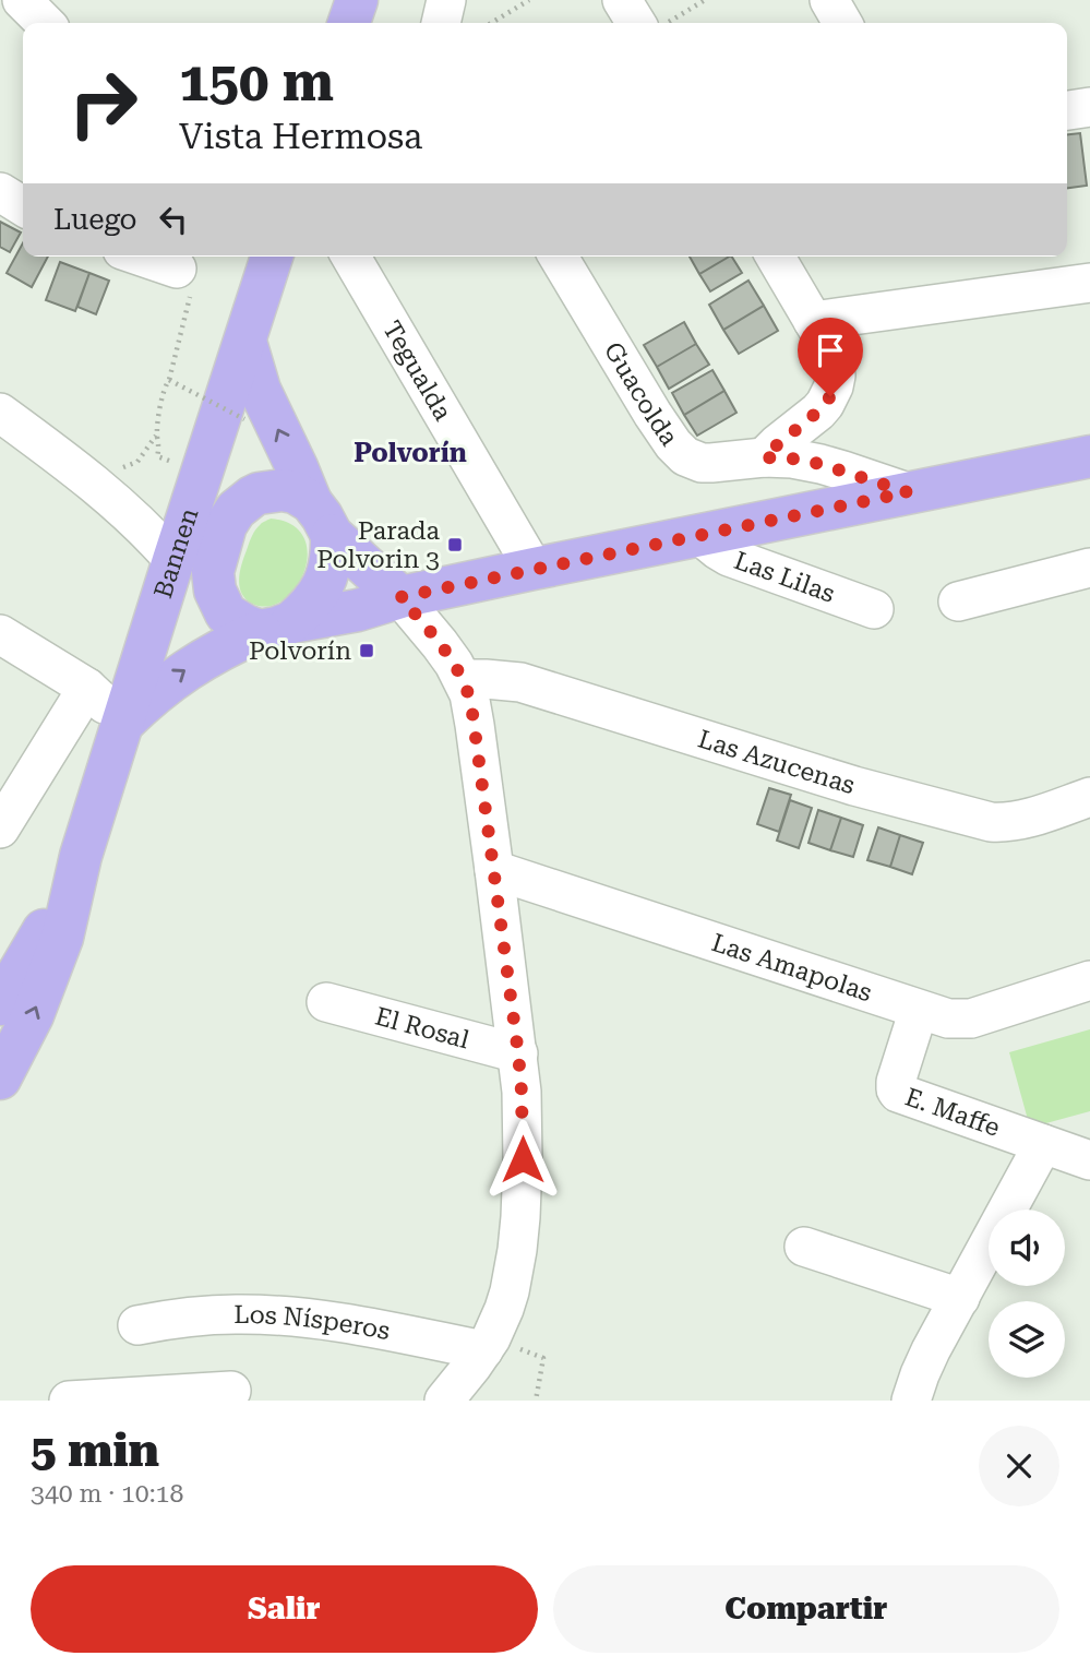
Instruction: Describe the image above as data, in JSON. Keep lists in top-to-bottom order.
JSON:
{
  "streets": {
    "main road": ["Bannen"],
    "street": [
      "Tegualda",
      "Guacolda",
      "Las Lilas",
      "Las Azucenas",
      "Las Amapolas",
      "El Rosal",
      "E. Maffe",
      "Los Nísperos"
    ]
  },
  "crossings": [
    ["Las Amapolas", "E. Maffe"]
  ],
  "districts": ["Polvorín"],
  "places": {
    "transit": ["Parada Polvorin 3", "Polvorín"]
  },
  "page": {
    "turn": ["150 m", "Vista Hermosa"],
    "then": "Luego",
    "heading": ["5 min", "340 m · 10:18"],
    "buttons": ["Salir", "Compartir"]
  }
}
